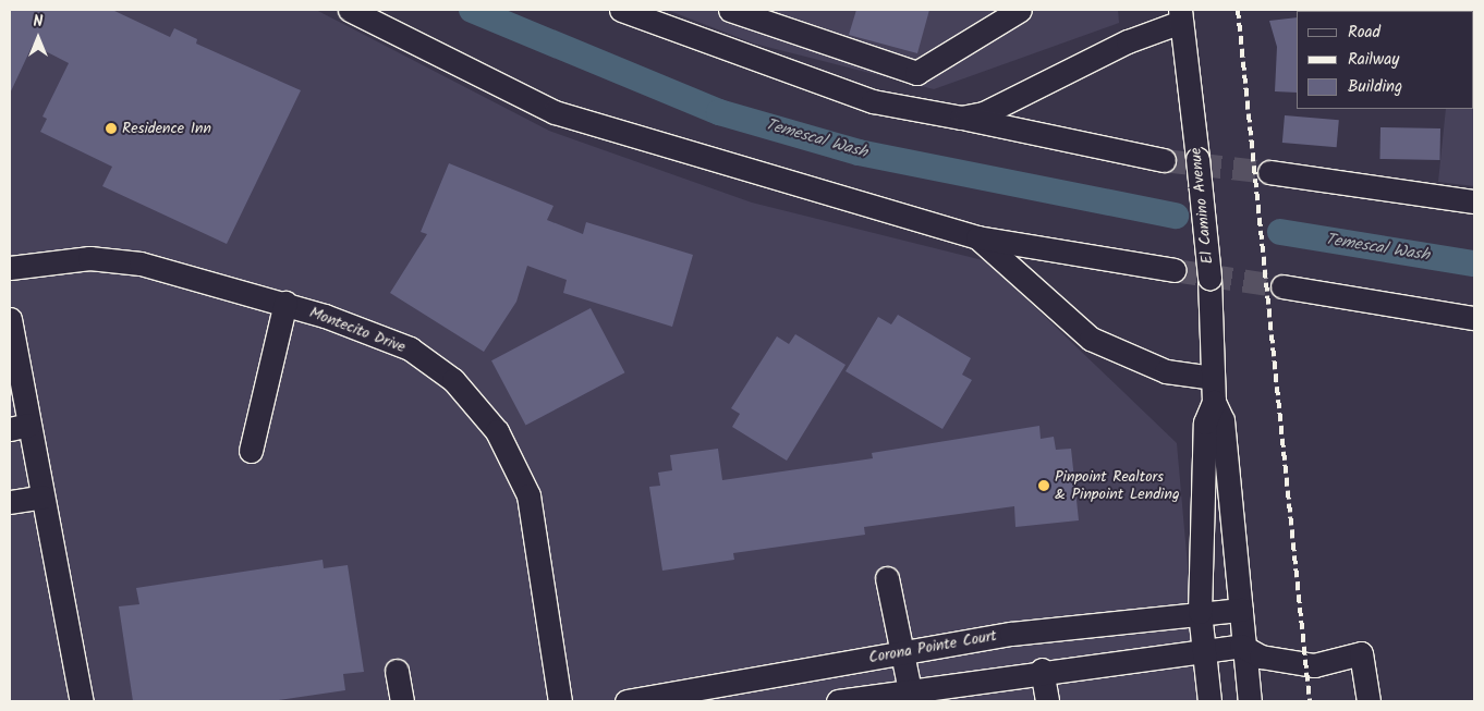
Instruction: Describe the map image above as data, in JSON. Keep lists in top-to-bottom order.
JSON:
{
  "streets": {
    "street": ["El Camino Avenue", "Montecito Drive", "Corona Pointe Court"]
  },
  "crossings": [
    ["El Camino Avenue", "Corona Pointe Court"]
  ],
  "water": ["Temescal Wash"],
  "places": ["Residence Inn", "Pinpoint Realtors & Pinpoint Lending"],
  "legend": ["Road", "Railway", "Building"],
  "north": "top"
}
